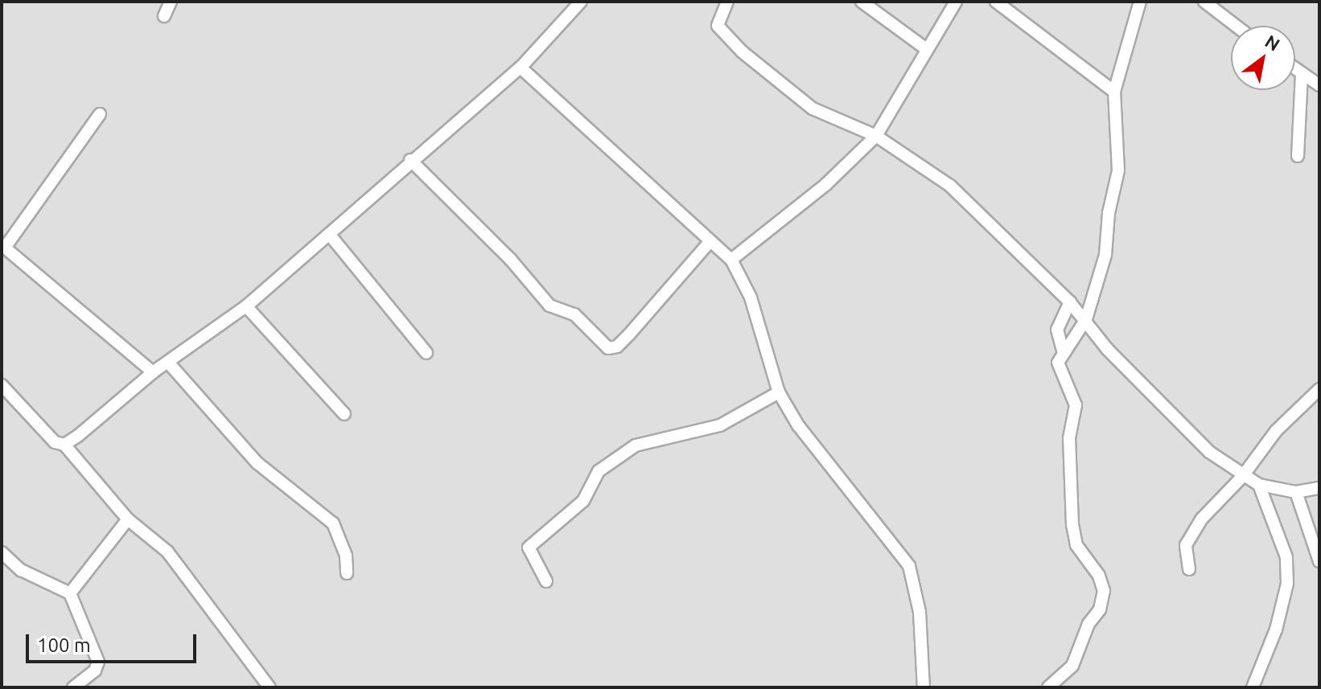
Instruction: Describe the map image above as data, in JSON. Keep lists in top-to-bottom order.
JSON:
{
  "scale_bar": "100 m",
  "north": "top right"
}
